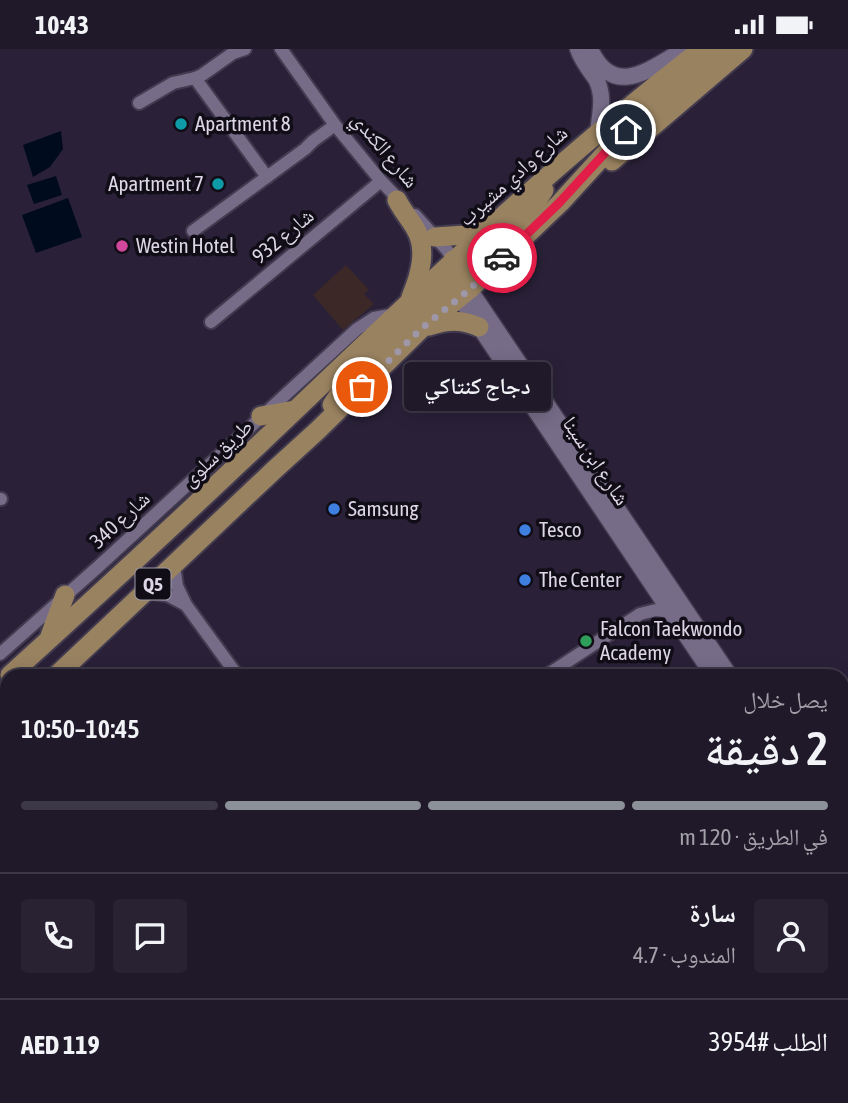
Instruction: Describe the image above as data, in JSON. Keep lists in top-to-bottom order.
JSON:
{
  "streets": {
    "main road": ["شارع وادي مشيرب", "طريق سلوى", "Q5"],
    "street": [
      "شارع الكندي",
      "شارع 932",
      "شارع ابن سينا",
      "شارع 340"
    ]
  },
  "crossings": [
    ["شارع الكندي", "شارع وادي مشيرب"],
    ["شارع الكندي", "شارع 932"],
    ["شارع الكندي", "طريق سلوى"],
    ["شارع الكندي", "شارع ابن سينا"],
    ["شارع الكندي", "Q5"],
    ["شارع وادي مشيرب", "طريق سلوى"],
    ["شارع وادي مشيرب", "شارع ابن سينا"],
    ["شارع وادي مشيرب", "Q5"],
    ["طريق سلوى", "شارع ابن سينا"],
    ["طريق سلوى", "شارع 340"],
    ["طريق سلوى", "Q5"],
    ["شارع ابن سينا", "Q5"]
  ],
  "places": [
    "Apartment 8",
    "Apartment 7",
    "Westin Hotel",
    "دجاج كنتاكي",
    "Samsung",
    "Tesco",
    "The Center",
    "Falcon Taekwondo Academy"
  ],
  "page": {
    "status": "10:43",
    "bubble": "دجاج كنتاكي",
    "heading": ["2 دقيقة", "يصل خلال", "10:45–10:50"],
    "panel": [
      "سارة",
      "المندوب · 4.7",
      "الطلب #3954",
      "AED 119"
    ],
    "bar": "في الطريق · 120 m"
  }
}
